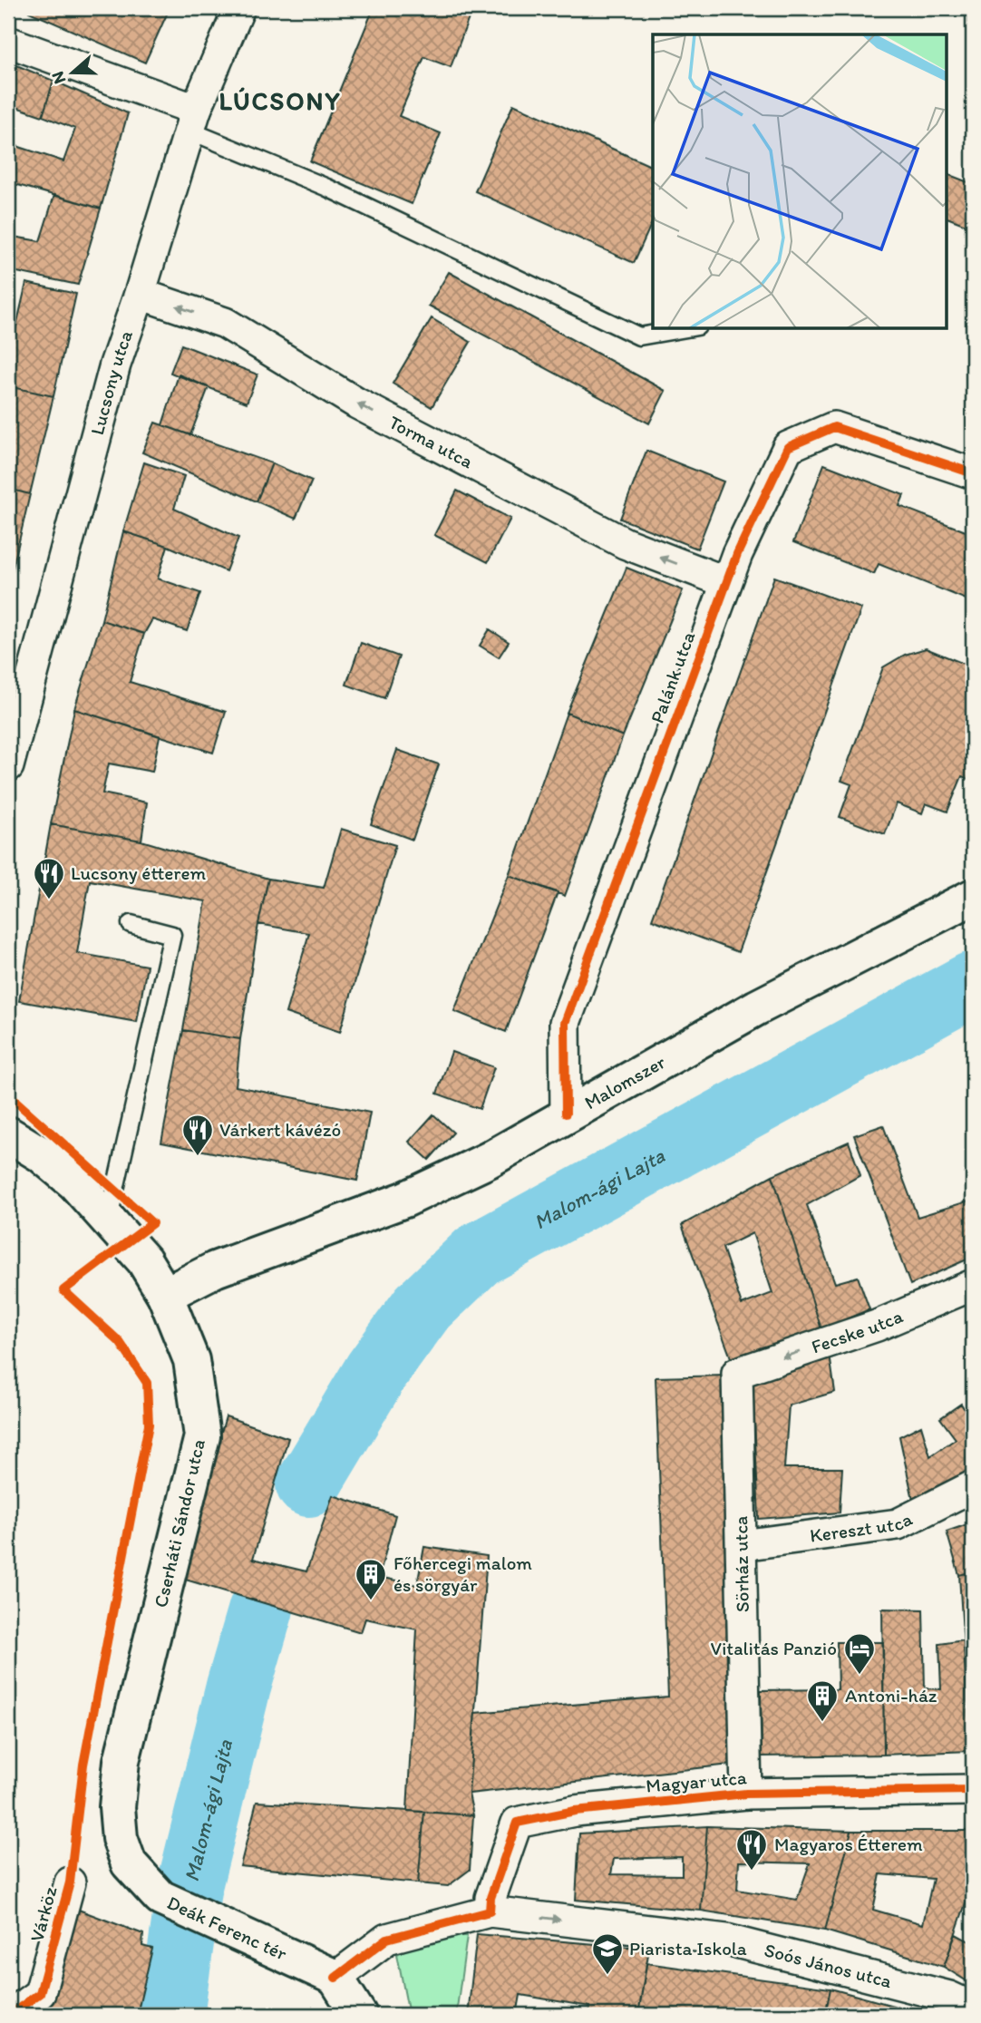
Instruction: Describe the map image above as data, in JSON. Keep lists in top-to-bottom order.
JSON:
{
  "streets": {
    "main road": ["Malomszer", "Cserháti Sándor utca", "Deák Ferenc tér"],
    "street": [
      "Lucsony utca",
      "Torma utca",
      "Palánk utca",
      "Fecske utca",
      "Kereszt utca",
      "Sörház utca",
      "Magyar utca",
      "Várköz",
      "Soós János utca"
    ]
  },
  "crossings": [
    ["Lucsony utca", "Torma utca"],
    ["Torma utca", "Palánk utca"],
    ["Palánk utca", "Malomszer"],
    ["Malomszer", "Cserháti Sándor utca"],
    ["Fecske utca", "Sörház utca"],
    ["Cserháti Sándor utca", "Deák Ferenc tér"],
    ["Kereszt utca", "Sörház utca"],
    ["Sörház utca", "Magyar utca"],
    ["Magyar utca", "Soós János utca"]
  ],
  "one_way": ["Torma utca", "Fecske utca", "Soós János utca"],
  "districts": ["LÚCSONY"],
  "water": ["Malom-ági Lajta"],
  "places": {
    "restaurant": ["Lucsony étterem", "Várkert kávézó", "Magyaros Étterem"],
    "building": ["Főhercegi malom és sörgyár", "Antoni-ház"],
    "hotel": ["Vitalitás Panzió"],
    "school or university": ["Piarista Iskola"]
  },
  "north": "left"
}
